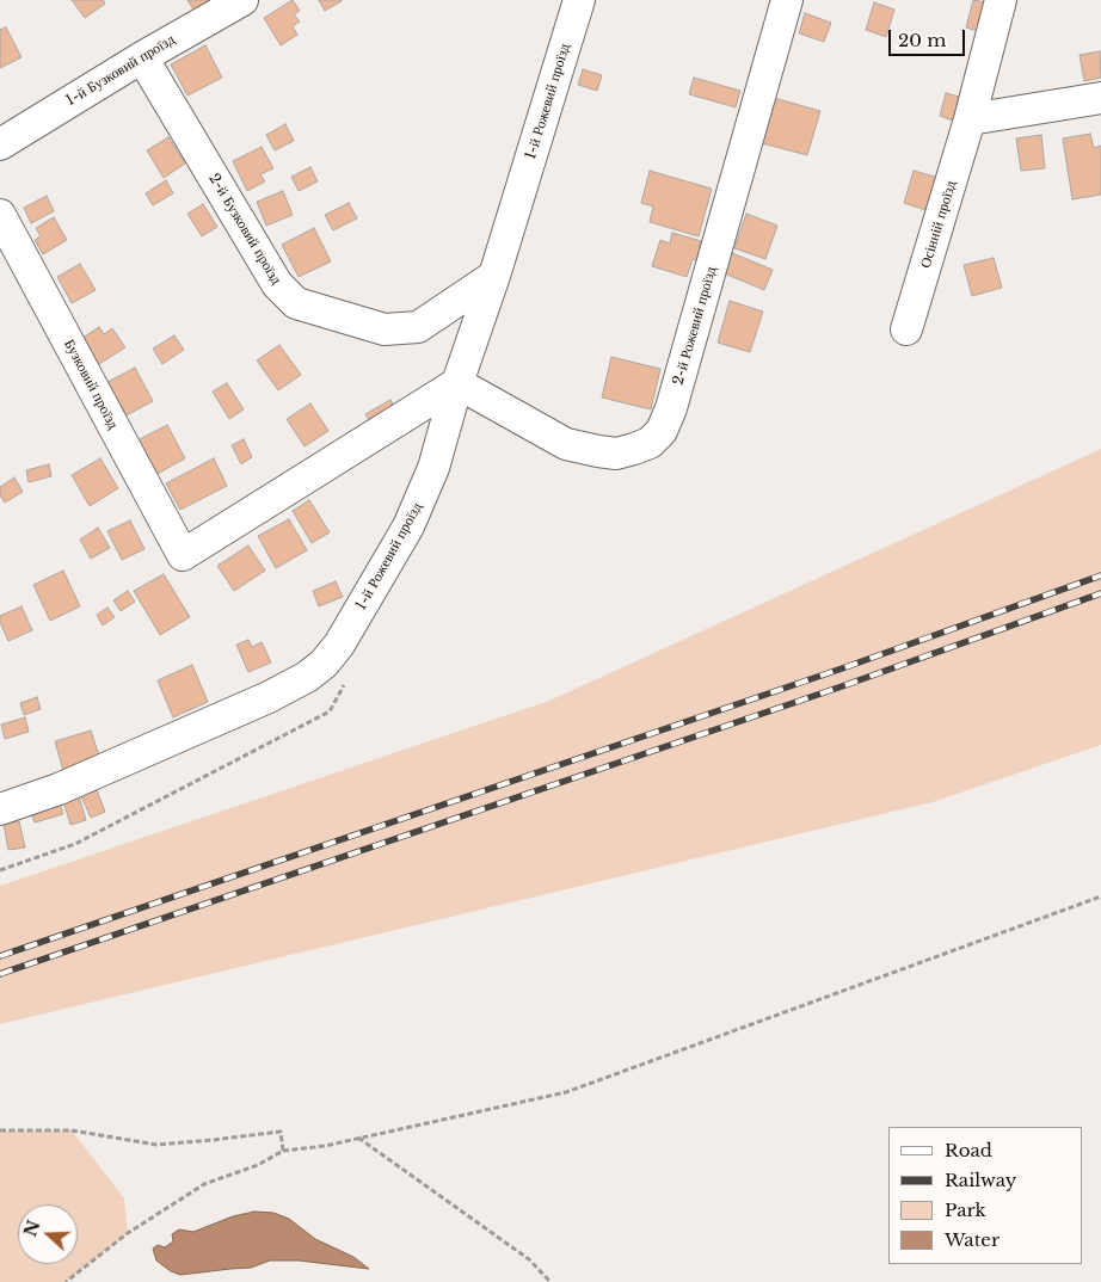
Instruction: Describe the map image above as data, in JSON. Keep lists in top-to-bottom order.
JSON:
{
  "streets": {
    "street": [
      "1-й Бузковий проїзд",
      "1-й Рожевий проїзд",
      "Осінній проїзд",
      "2-й Бузковий проїзд",
      "2-й Рожевий проїзд",
      "Бузковий проїзд"
    ]
  },
  "crossings": [
    ["1-й Бузковий проїзд", "2-й Бузковий проїзд"],
    ["1-й Рожевий проїзд", "2-й Бузковий проїзд"],
    ["1-й Рожевий проїзд", "2-й Рожевий проїзд"],
    ["1-й Рожевий проїзд", "Бузковий проїзд"],
    ["2-й Рожевий проїзд", "Бузковий проїзд"]
  ],
  "legend": [
    "Road",
    "Railway",
    "Park",
    "Water"
  ],
  "scale_bar": "20 m",
  "north": "left"
}
